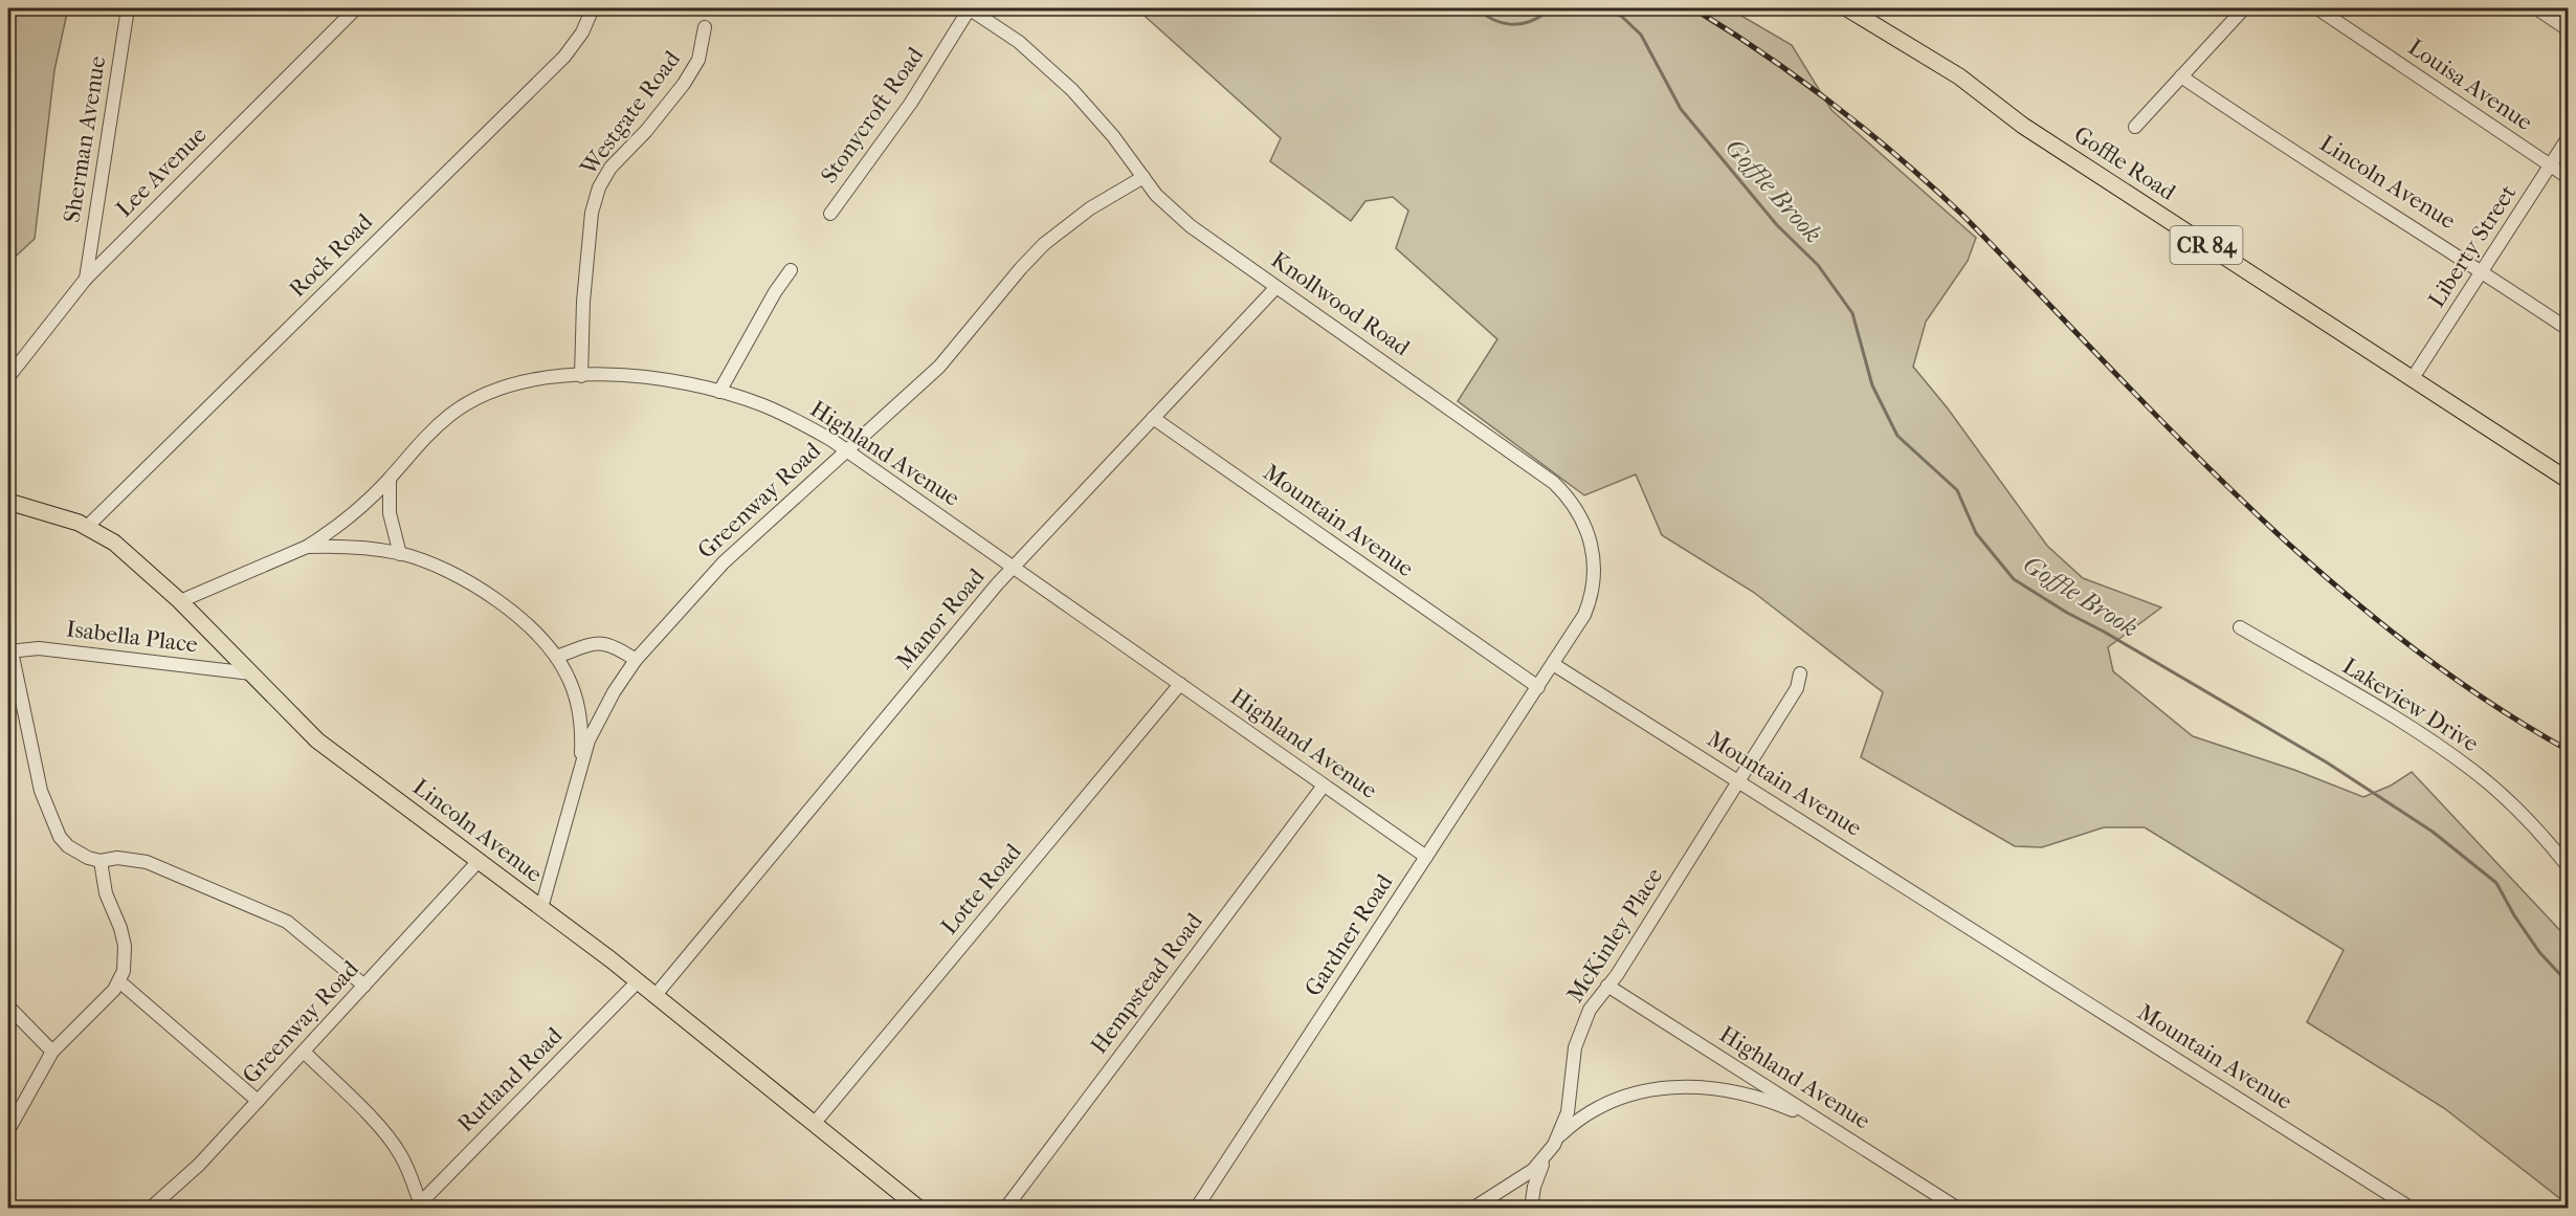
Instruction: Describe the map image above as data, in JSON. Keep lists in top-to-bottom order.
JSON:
{
  "streets": {
    "main road": ["Goffle Road", "Lincoln Avenue", "CR 84"],
    "street": [
      "Louisa Avenue",
      "Westgate Road",
      "Stonycroft Road",
      "Sherman Avenue",
      "Lee Avenue",
      "Liberty Street",
      "Rock Road",
      "Knollwood Road",
      "Highland Avenue",
      "Greenway Road",
      "Mountain Avenue",
      "Manor Road",
      "Isabella Place",
      "Lakeview Drive",
      "Lotte Road",
      "Gardner Road",
      "McKinley Place",
      "Hempstead Road",
      "Rutland Road"
    ]
  },
  "crossings": [
    ["Louisa Avenue", "Liberty Street"],
    ["Westgate Road", "Highland Avenue"],
    ["Stonycroft Road", "Knollwood Road"],
    ["Sherman Avenue", "Lee Avenue"],
    ["Goffle Road", "Liberty Street"],
    ["Lincoln Avenue", "Liberty Street"],
    ["Lincoln Avenue", "Rock Road"],
    ["Lincoln Avenue", "Highland Avenue"],
    ["Lincoln Avenue", "Greenway Road"],
    ["Lincoln Avenue", "Manor Road"],
    ["Lincoln Avenue", "Isabella Place"],
    ["Lincoln Avenue", "Lotte Road"],
    ["Lincoln Avenue", "Rutland Road"],
    ["Knollwood Road", "Greenway Road"],
    ["Knollwood Road", "Mountain Avenue"],
    ["Knollwood Road", "Manor Road"],
    ["Highland Avenue", "Greenway Road"],
    ["Highland Avenue", "Manor Road"],
    ["Highland Avenue", "Lotte Road"],
    ["Highland Avenue", "Gardner Road"],
    ["Highland Avenue", "McKinley Place"],
    ["Highland Avenue", "Hempstead Road"],
    ["Mountain Avenue", "Manor Road"],
    ["Mountain Avenue", "Gardner Road"],
    ["Mountain Avenue", "McKinley Place"]
  ],
  "water": ["Goffle Brook"]
}
